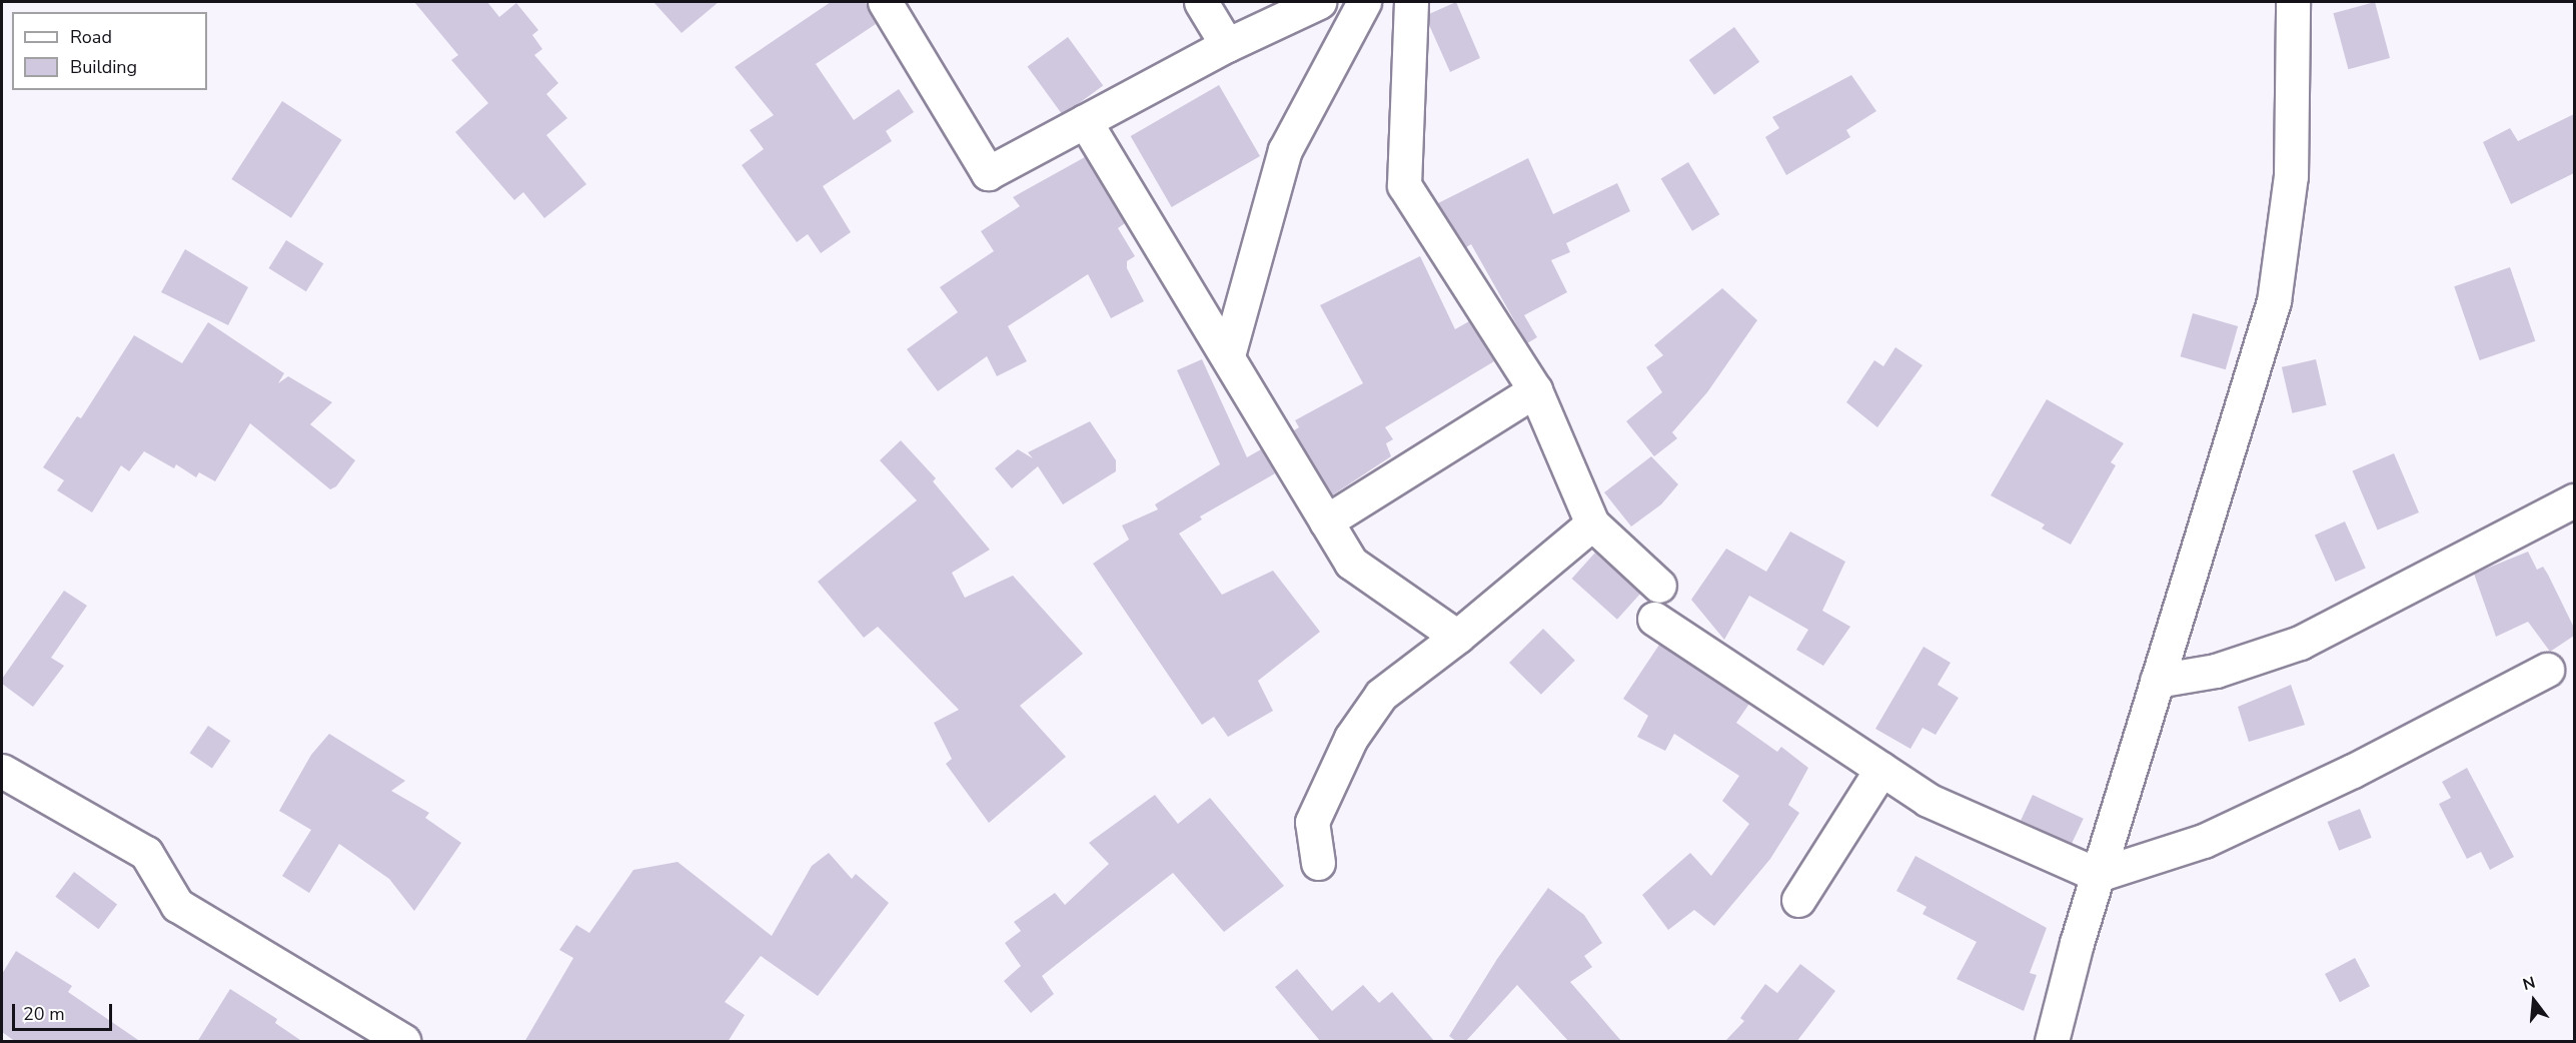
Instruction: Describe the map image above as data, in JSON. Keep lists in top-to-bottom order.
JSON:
{
  "legend": ["Road", "Building"],
  "scale_bar": "20 m",
  "north": "top"
}
